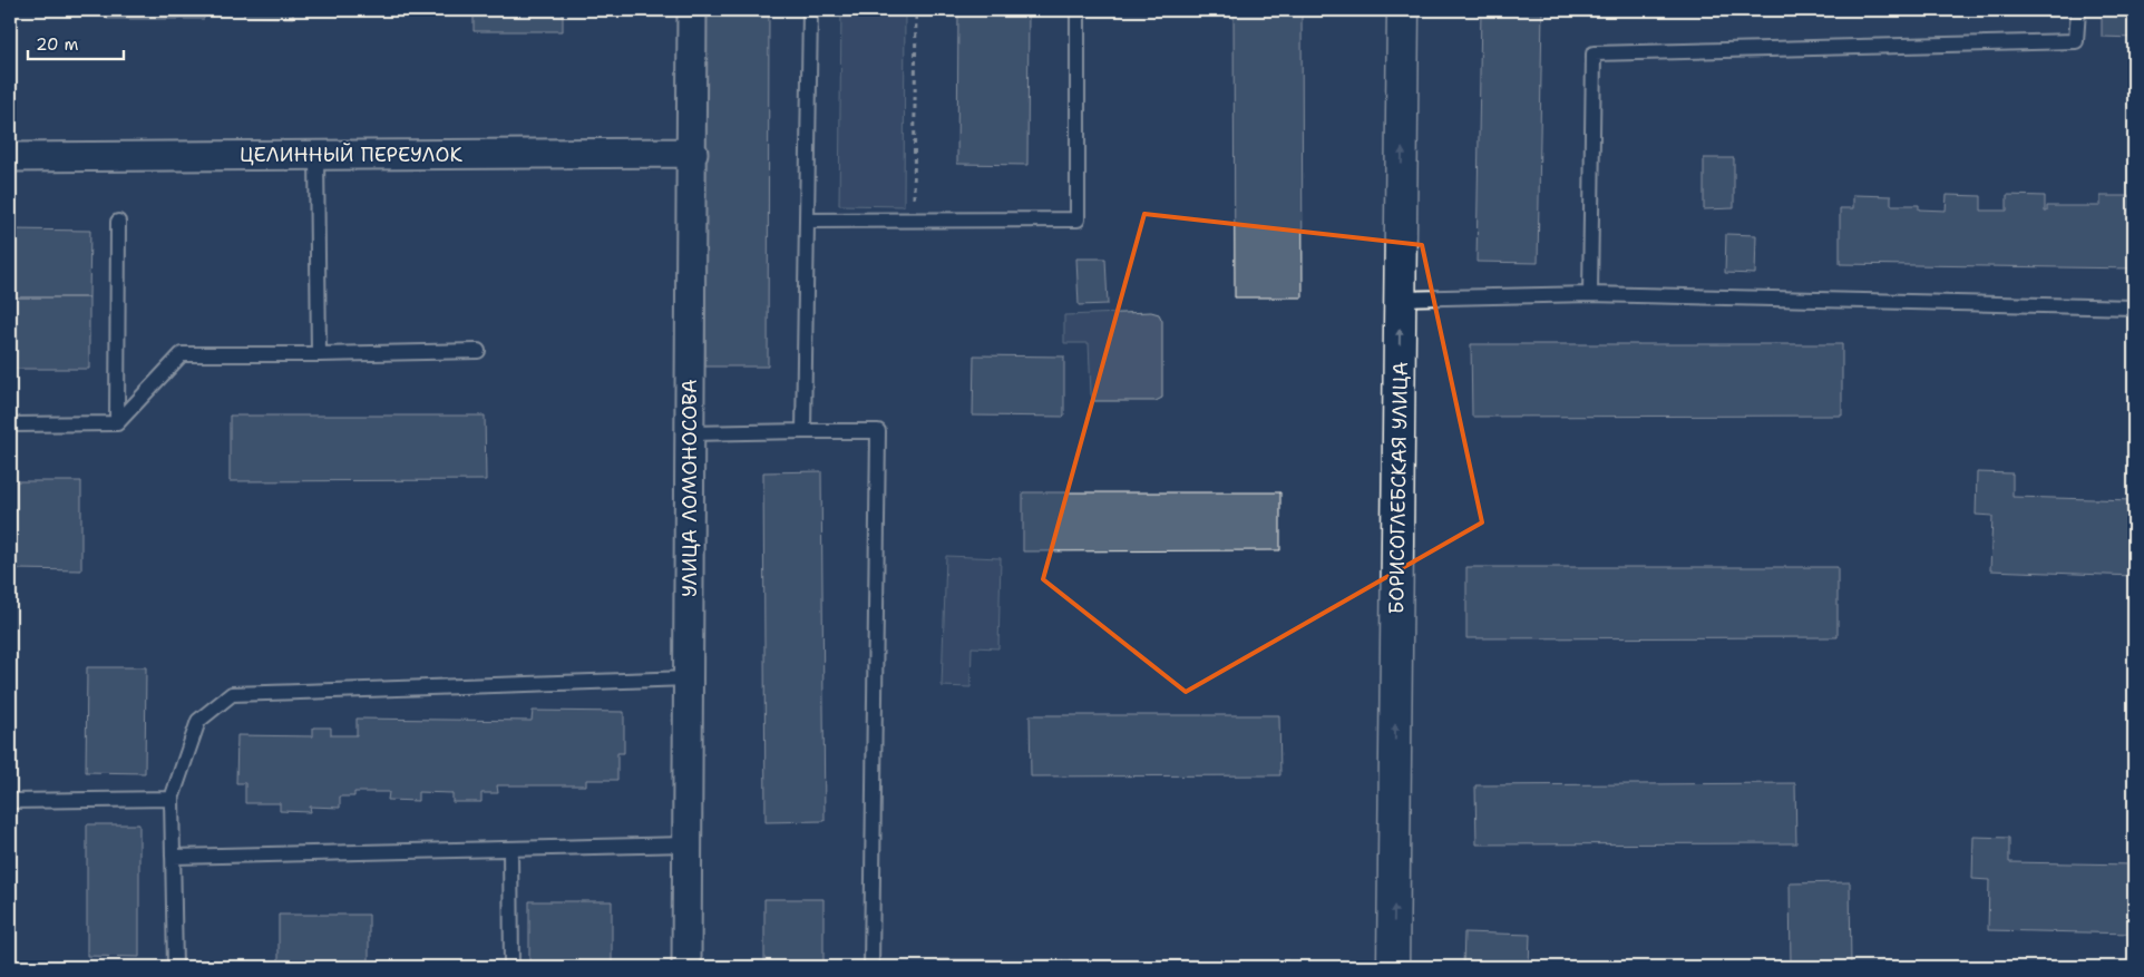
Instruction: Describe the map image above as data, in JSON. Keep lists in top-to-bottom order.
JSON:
{
  "streets": {
    "street": ["ЦЕЛИННЫЙ ПЕРЕУЛОК", "УЛИЦА ЛОМОНОСОВА", "БОРИСОГЛЕБСКАЯ УЛИЦА"]
  },
  "crossings": [
    ["ЦЕЛИННЫЙ ПЕРЕУЛОК", "УЛИЦА ЛОМОНОСОВА"]
  ],
  "one_way": ["БОРИСОГЛЕБСКАЯ УЛИЦА"],
  "scale_bar": "20 m"
}
